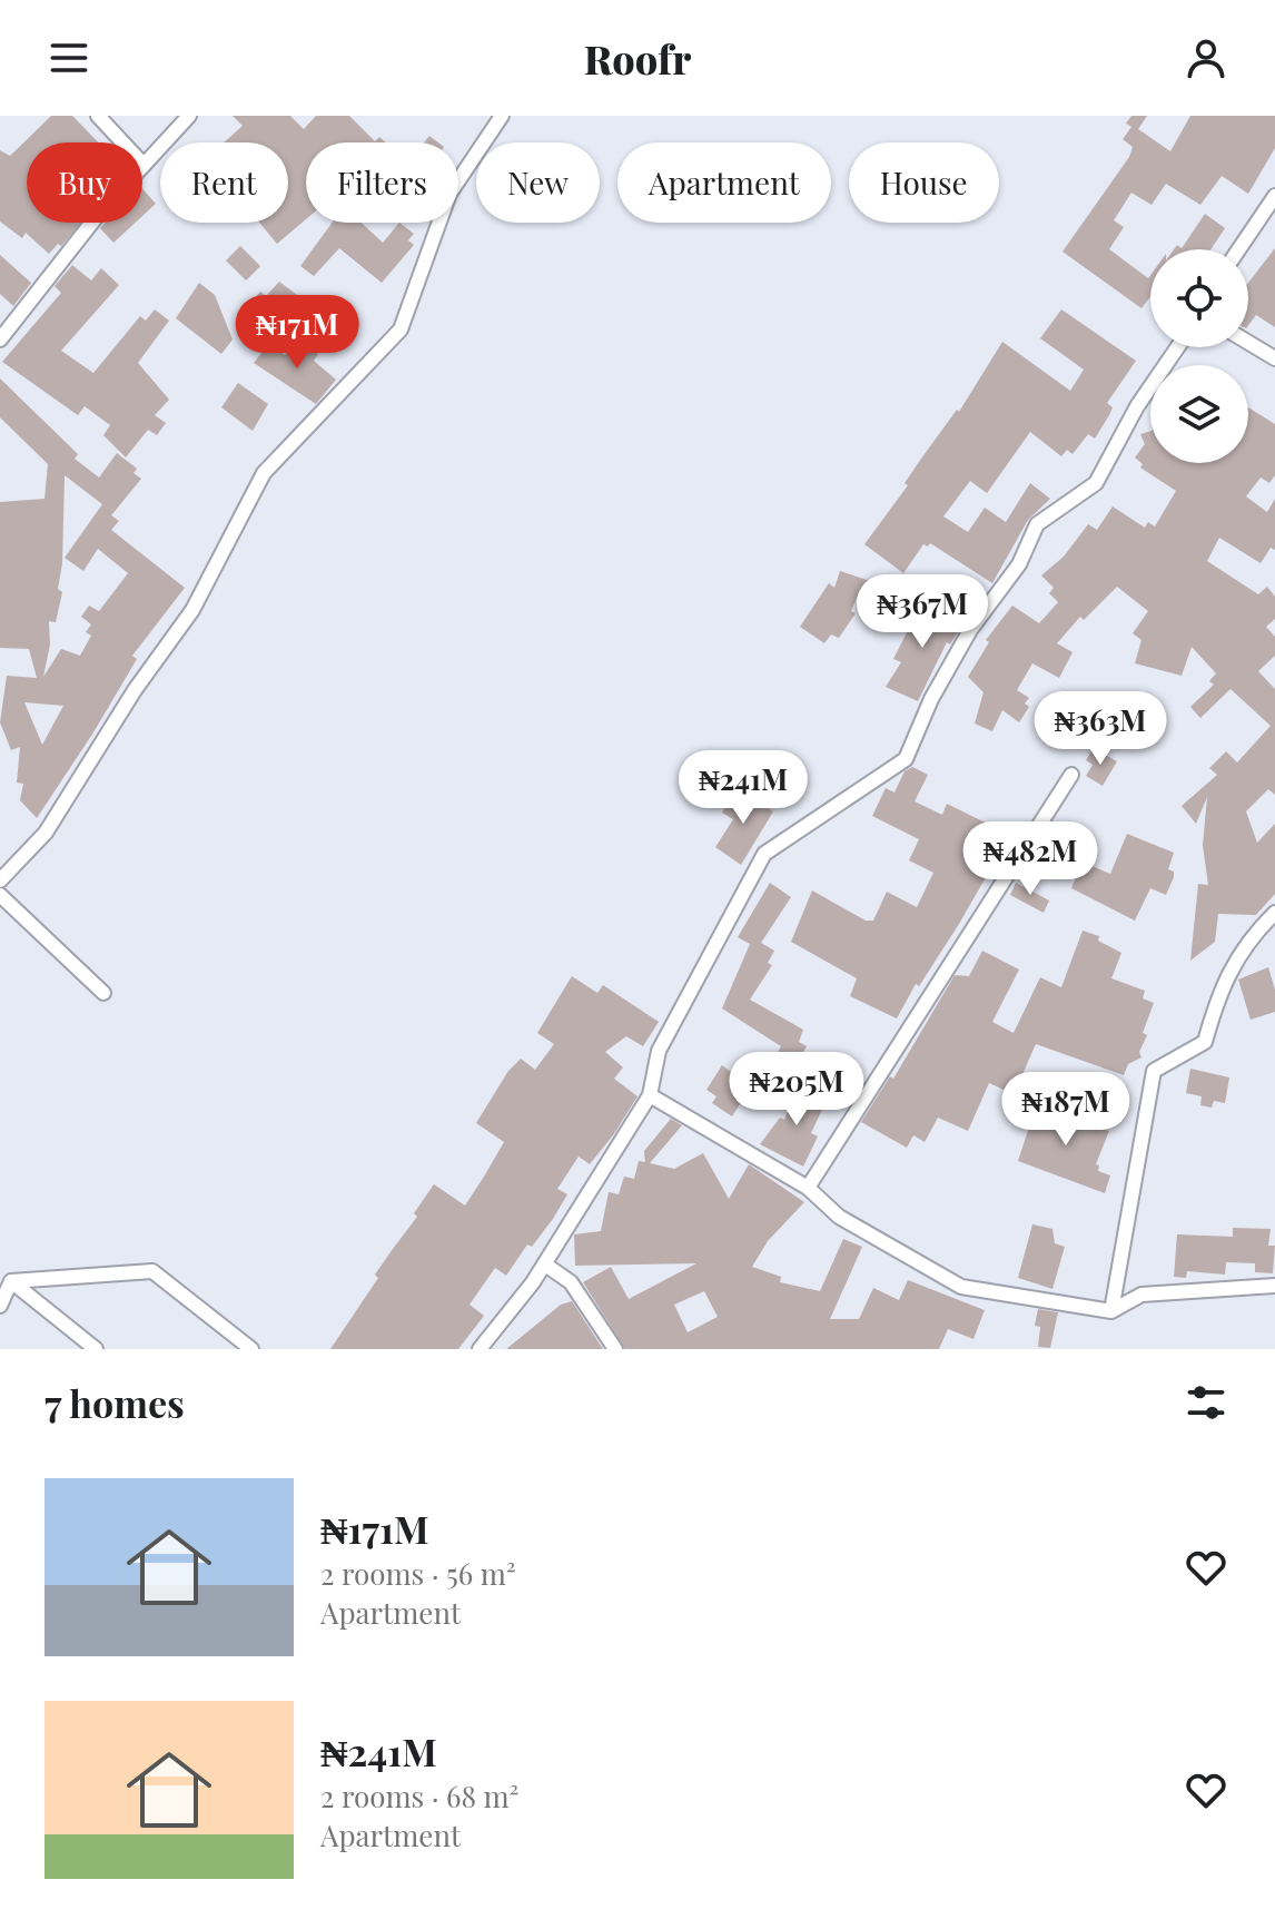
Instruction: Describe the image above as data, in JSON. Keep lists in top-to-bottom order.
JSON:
{
  "page": {
    "header": "Roofr",
    "chip": [
      "Buy",
      "Rent",
      "Filters",
      "New",
      "Apartment",
      "House"
    ],
    "price": [
      "₦171M",
      "₦367M",
      "₦363M",
      "₦241M",
      "₦482M",
      "₦205M",
      "₦187M"
    ],
    "heading": "7 homes",
    "list": [
      {
        "name": "₦171M",
        "note": "2 rooms · 56 m² · Apartment"
      },
      {
        "name": "₦241M",
        "note": "2 rooms · 68 m² · Apartment"
      }
    ]
  }
}
